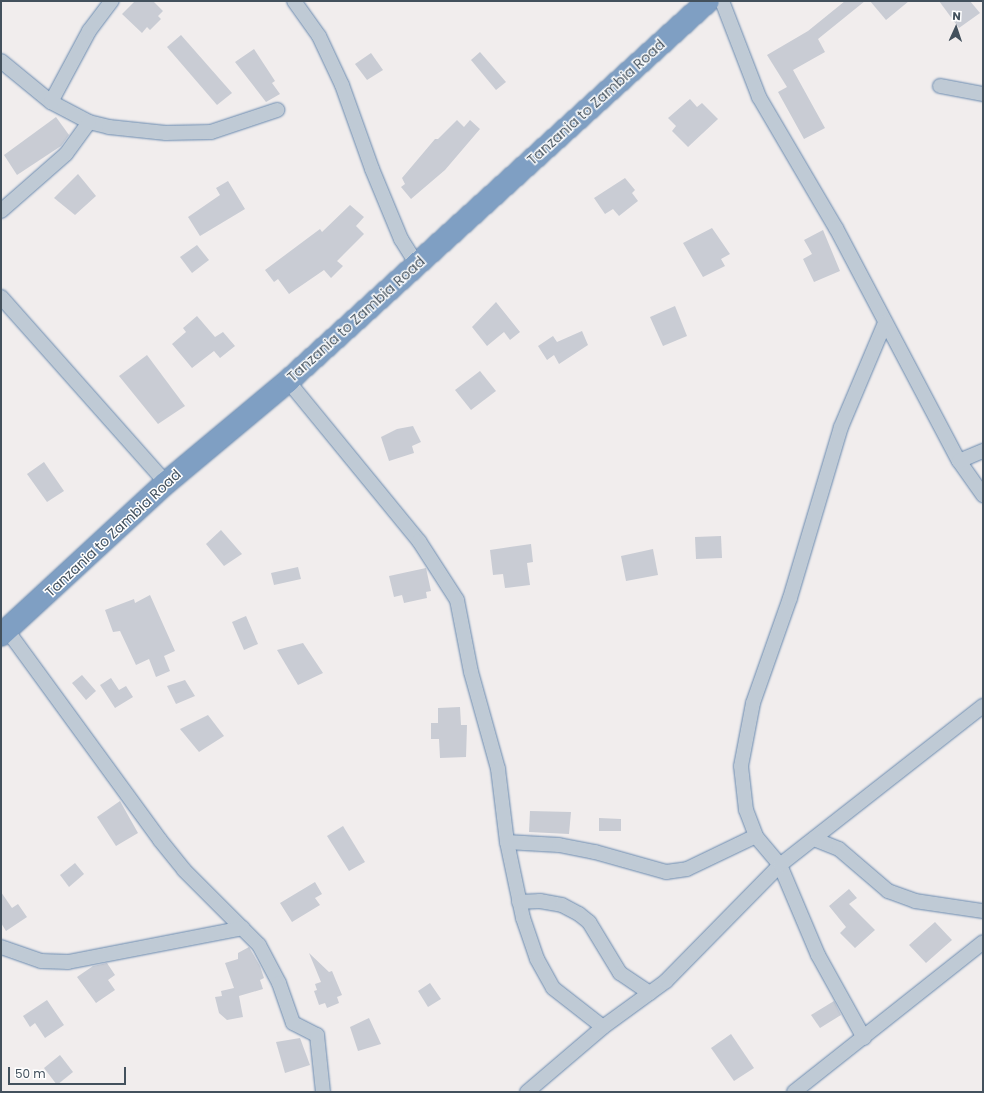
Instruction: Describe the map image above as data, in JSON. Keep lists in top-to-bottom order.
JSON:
{
  "streets": {
    "highway": ["Tanzania to Zambia Road"]
  },
  "scale_bar": "50 m",
  "north": "top"
}
